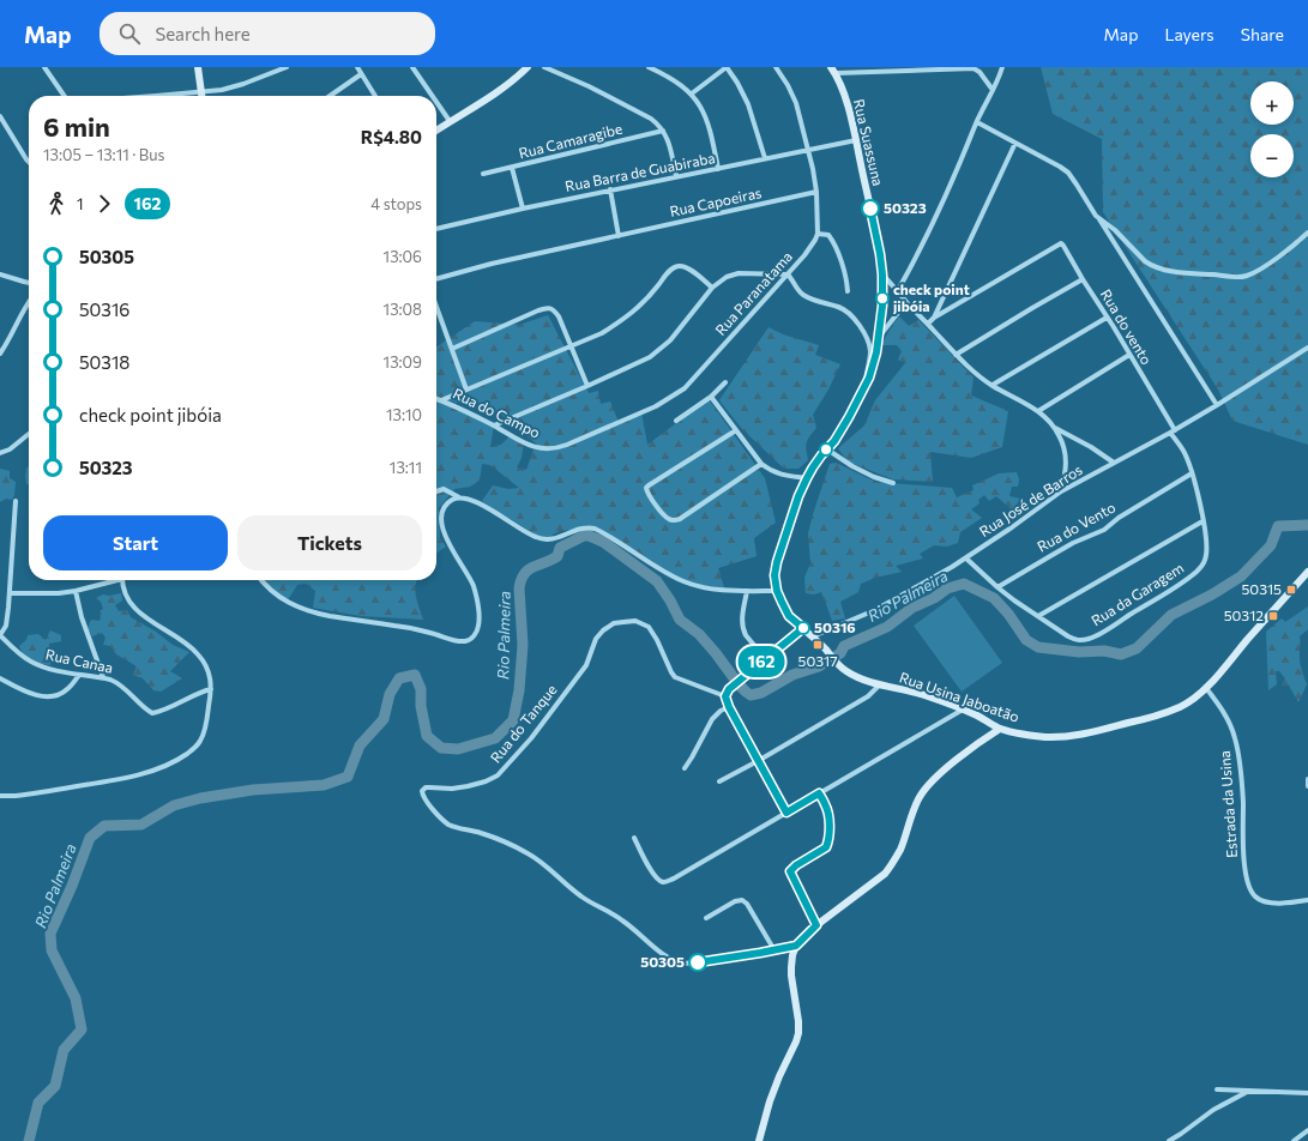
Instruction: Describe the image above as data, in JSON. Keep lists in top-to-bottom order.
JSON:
{
  "streets": {
    "street": [
      "Rua Camaragibe",
      "Rua Suassuna",
      "Rua Barra de Guabiraba",
      "Rua Capoeiras",
      "Rua Paranatama",
      "Rua do vento",
      "Rua do Campo",
      "Rua José de Barros",
      "Rua do Vento",
      "Rua da Garagem",
      "Rua Canaa",
      "Rua Usina Jaboatão",
      "Rua do Tanque",
      "Estrada da Usina"
    ]
  },
  "crossings": [
    ["Rua Suassuna", "Rua Barra de Guabiraba"],
    ["Rua Suassuna", "Rua José de Barros"],
    ["Rua Suassuna", "Rua Usina Jaboatão"],
    ["Rua Paranatama", "Rua do Campo"],
    ["Rua do vento", "Rua José de Barros"],
    ["Rua do vento", "Rua do Vento"],
    ["Rua José de Barros", "Rua da Garagem"],
    ["Rua do Vento", "Rua da Garagem"],
    ["Rua Usina Jaboatão", "Estrada da Usina"]
  ],
  "water": ["Rio Palmeira"],
  "places": {
    "other": [
      "50323",
      "check point jibóia",
      "50316",
      "50305"
    ],
    "transit": ["50315", "50312", "50317"]
  },
  "lines": ["bus line 162"],
  "page": {
    "header": "Map",
    "search": "Search here",
    "nav": ["Map", "Layers", "Share"],
    "on_map": "162",
    "map_buttons": ["+", "−"],
    "heading": ["6 min", "13:05 – 13:11 · Bus", "R$4.80"],
    "legs": ["1", "162", "4 stops"],
    "list": [
      {
        "name": "50305",
        "value": "13:06"
      },
      {
        "name": "50316",
        "value": "13:08"
      },
      {
        "name": "50318",
        "value": "13:09"
      },
      {
        "name": "check point jibóia",
        "value": "13:10"
      },
      {
        "name": "50323",
        "value": "13:11"
      }
    ],
    "buttons": ["Start", "Tickets"]
  }
}
